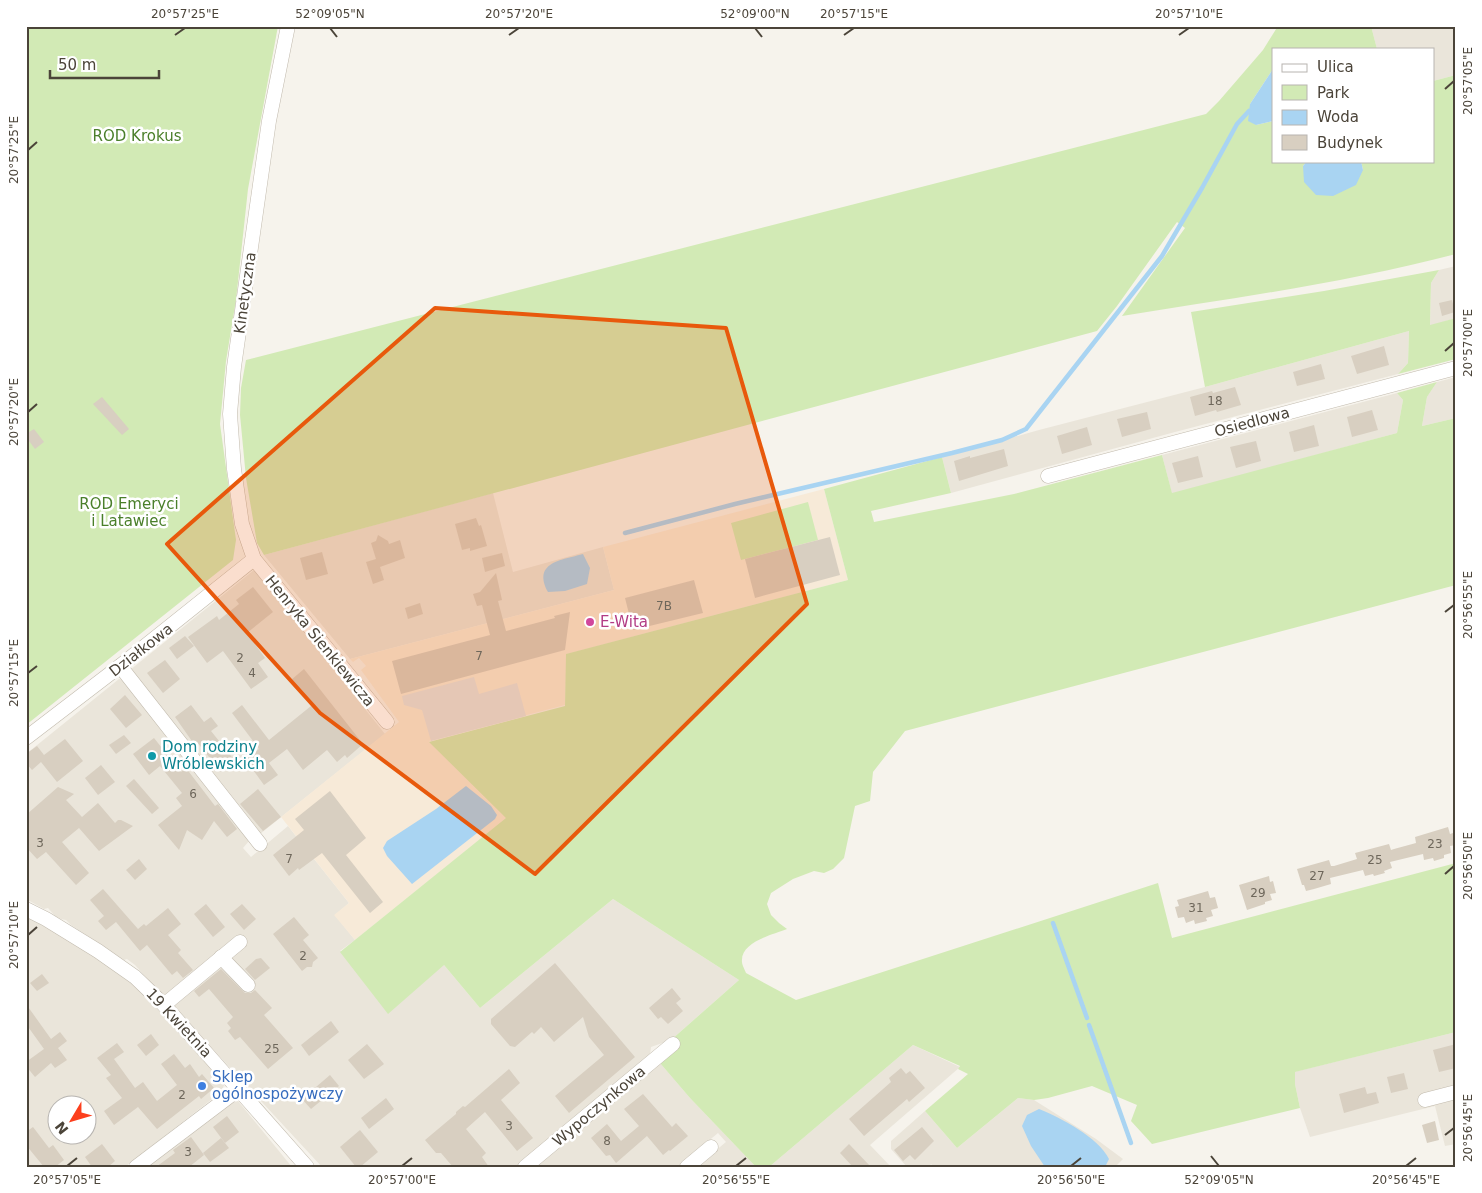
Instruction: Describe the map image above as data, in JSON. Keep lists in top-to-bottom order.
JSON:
{
  "streets": {
    "street": [
      "Kinetyczna",
      "Osiedlowa",
      "Henryka Sienkiewicza",
      "Działkowa",
      "19 Kwietnia",
      "Wypoczynkowa"
    ]
  },
  "crossings": [
    ["Kinetyczna", "Henryka Sienkiewicza"],
    ["Kinetyczna", "Działkowa"],
    ["Henryka Sienkiewicza", "Działkowa"]
  ],
  "parks": ["ROD Krokus", "ROD Emeryci i Latawiec"],
  "places": ["E-Wita", "Dom rodziny Wróblewskich", "Sklep ogólnospożywczy"],
  "house_numbers": [
    "18",
    "7B",
    "7",
    "2",
    "4",
    "6",
    "3",
    "23",
    "7",
    "25",
    "27",
    "29",
    "31",
    "2",
    "25",
    "2",
    "3",
    "8",
    "3"
  ],
  "legend": [
    "Ulica",
    "Park",
    "Woda",
    "Budynek"
  ],
  "scale_bar": "50 m",
  "north": "bottom left",
  "coordinates": [
    "20°57'25\"E",
    "52°09'05\"N",
    "20°57'20\"E",
    "52°09'00\"N",
    "20°57'15\"E",
    "20°57'10\"E",
    "20°57'05\"E",
    "20°57'00\"E",
    "20°56'55\"E",
    "20°56'50\"E",
    "20°56'45\"E"
  ]
}
